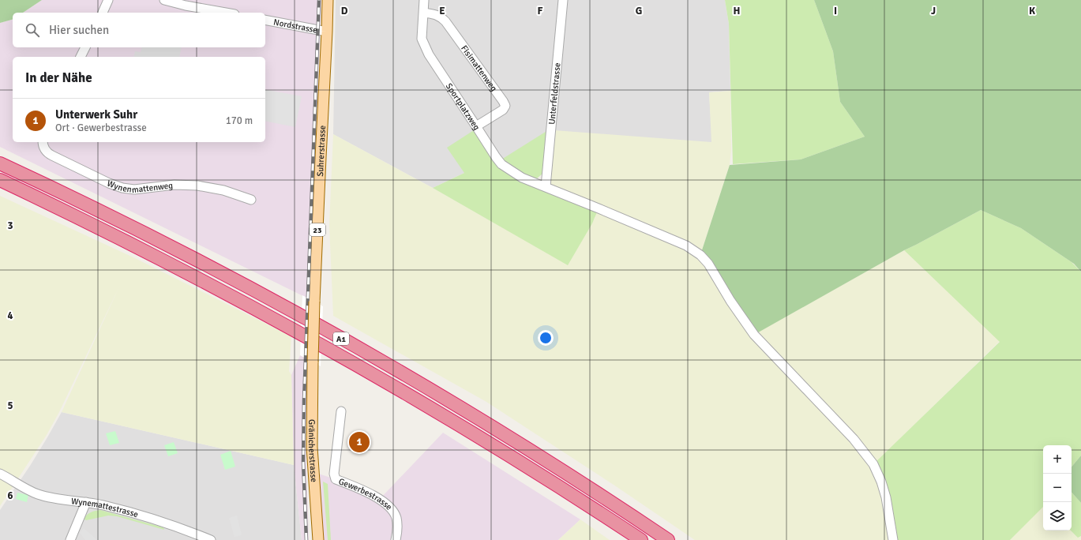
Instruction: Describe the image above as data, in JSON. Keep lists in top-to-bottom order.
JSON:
{
  "streets": {
    "highway": ["A1"],
    "main road": ["Suhrerstrasse", "23", "Gränicherstrasse"],
    "street": [
      "Nordstrasse",
      "Fisimattenweg",
      "Unterfeldstrasse",
      "Sportplatzweg",
      "Wynenmattenweg",
      "Gewerbestrasse",
      "Wynemattestrasse"
    ]
  },
  "crossings": [
    ["Nordstrasse", "Suhrerstrasse"],
    ["Fisimattenweg", "Sportplatzweg"],
    ["Unterfeldstrasse", "Sportplatzweg"],
    ["Suhrerstrasse", "Gränicherstrasse"]
  ],
  "page": {
    "search": "Hier suchen",
    "heading": "In der Nähe",
    "list": [
      {
        "mark": "1",
        "name": "Unterwerk Suhr",
        "note": "Ort · Gewerbestrasse",
        "value": "170 m"
      }
    ],
    "pins": "1",
    "map_buttons": ["+", "−"]
  },
  "grid": {
    "columns": [
      "D",
      "E",
      "F",
      "G",
      "H",
      "I",
      "J",
      "K"
    ],
    "rows": [
      "3",
      "4",
      "5",
      "6"
    ]
  }
}
